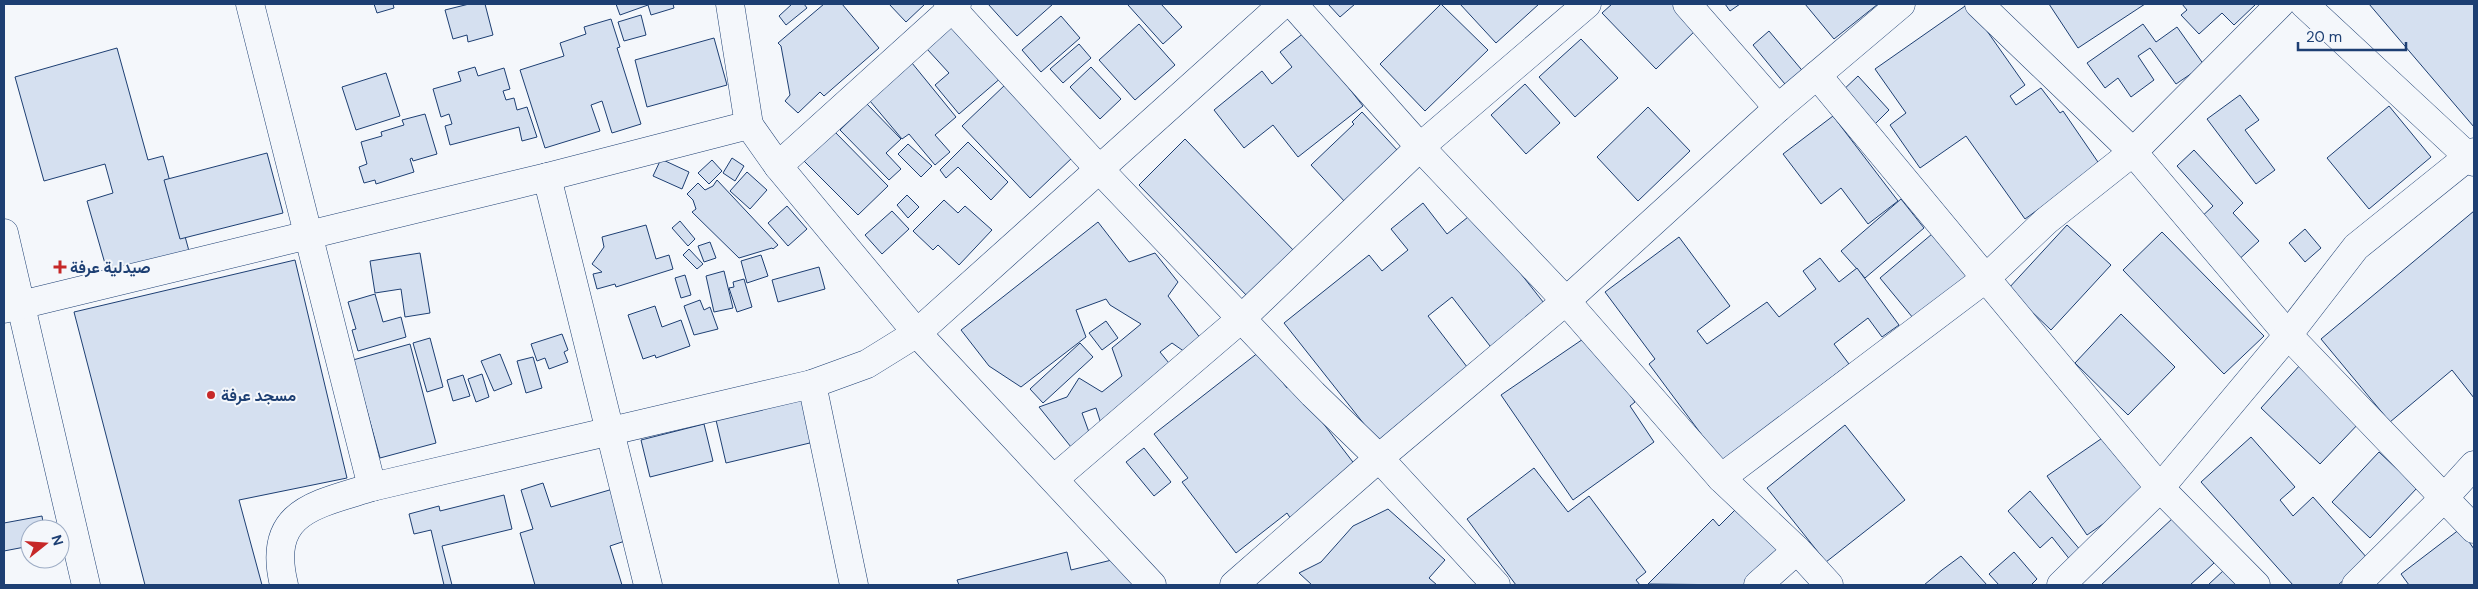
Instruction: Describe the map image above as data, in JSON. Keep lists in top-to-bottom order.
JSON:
{
  "places": {
    "health": ["صيدلية عرفة"],
    "other": ["مسجد عرفة"]
  },
  "scale_bar": "20 m",
  "north": "right"
}
